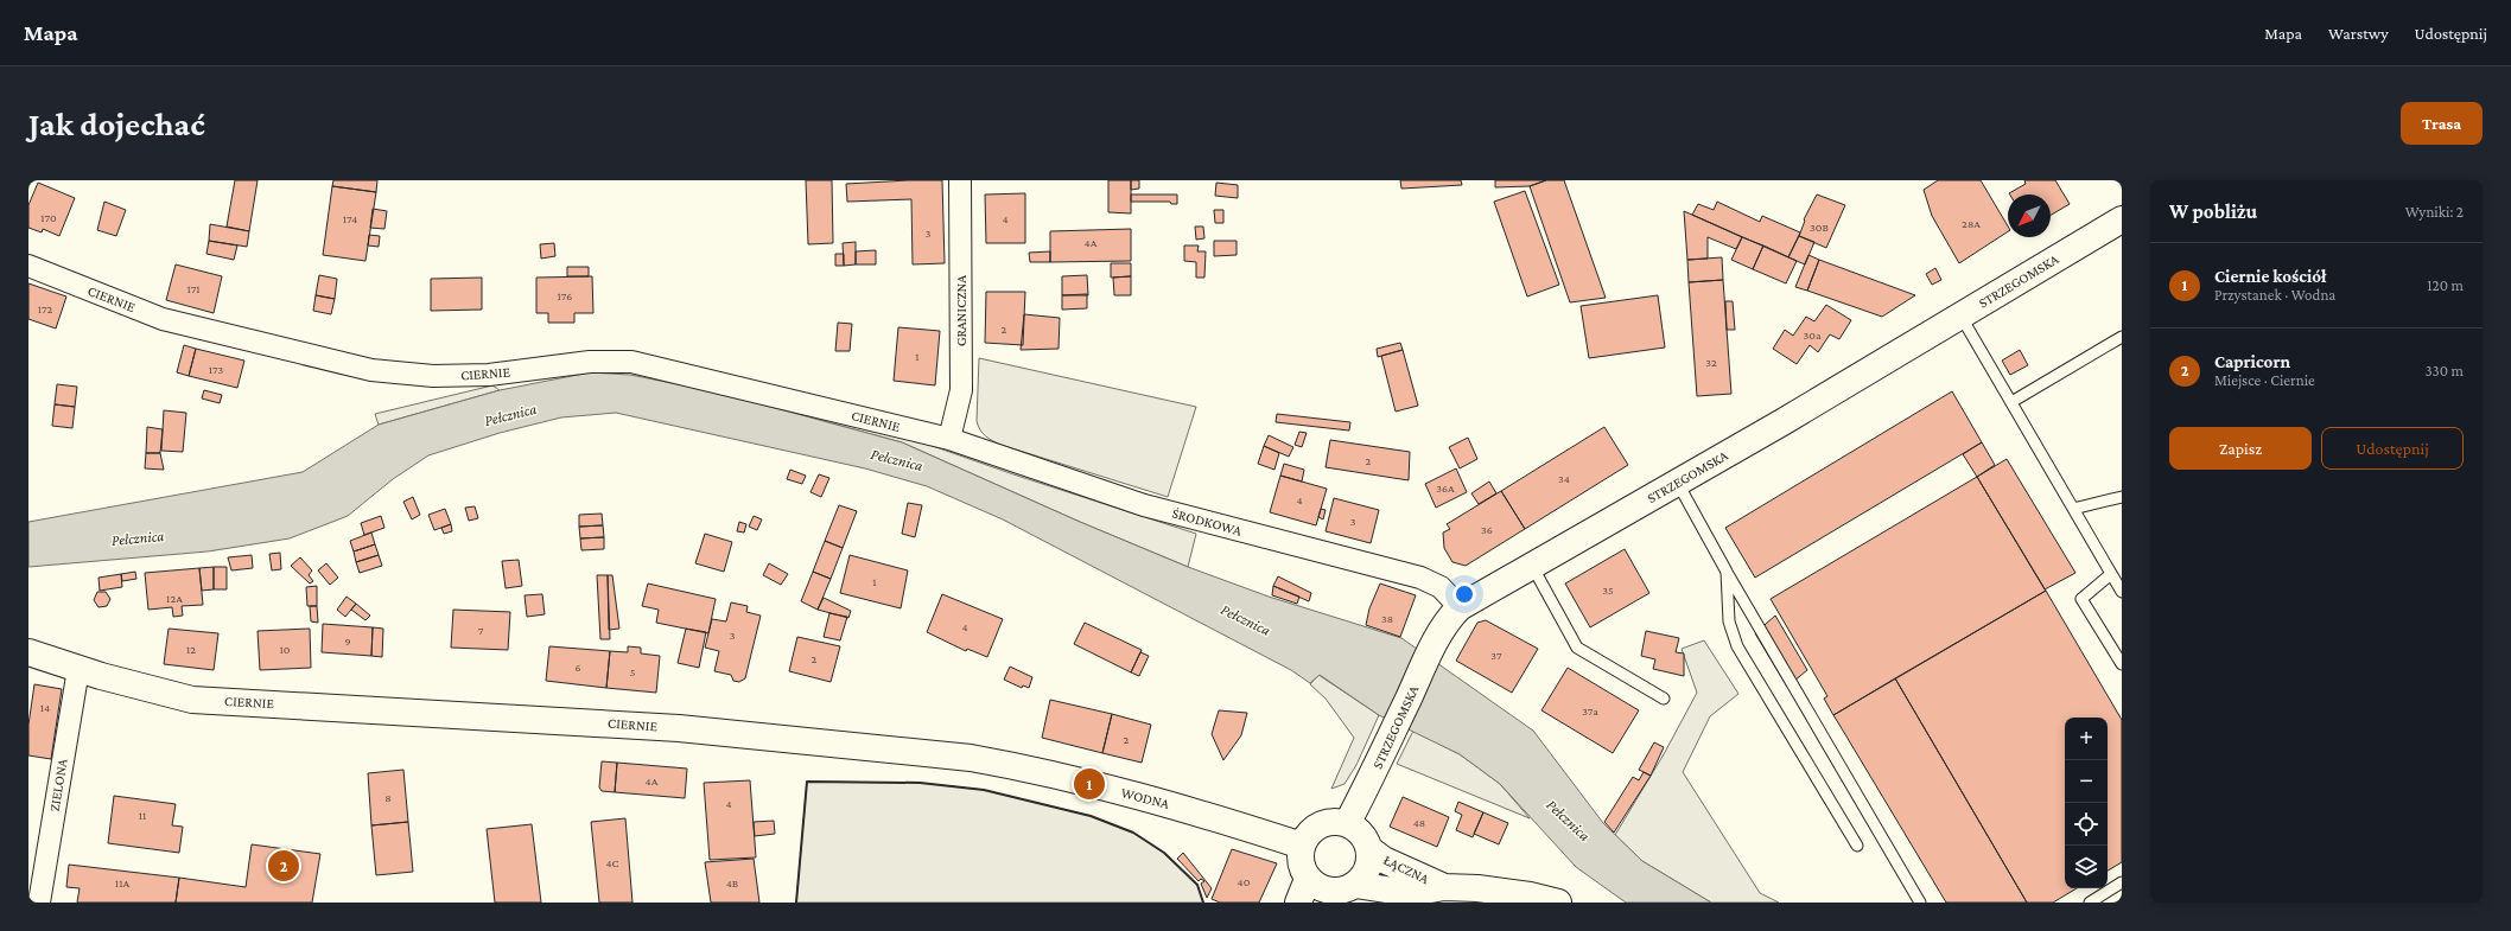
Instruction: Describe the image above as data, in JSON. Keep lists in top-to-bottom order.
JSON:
{
  "streets": {
    "street": [
      "STRZEGOMSKA",
      "CIERNIE",
      "GRANICZNA",
      "ŚRODKOWA",
      "ZIELONA",
      "WODNA",
      "ŁĄCZNA"
    ]
  },
  "crossings": [
    ["STRZEGOMSKA", "ŚRODKOWA"],
    ["STRZEGOMSKA", "WODNA"],
    ["STRZEGOMSKA", "ŁĄCZNA"],
    ["CIERNIE", "GRANICZNA"],
    ["CIERNIE", "ŚRODKOWA"],
    ["CIERNIE", "ZIELONA"],
    ["CIERNIE", "WODNA"],
    ["GRANICZNA", "ŚRODKOWA"],
    ["WODNA", "ŁĄCZNA"]
  ],
  "water": ["Pełcznica"],
  "house_numbers": [
    "170",
    "174",
    "4",
    "28A",
    "30B",
    "3",
    "4A",
    "171",
    "176",
    "172",
    "2",
    "30a",
    "1",
    "32",
    "173",
    "2",
    "34",
    "36A",
    "4",
    "3",
    "36",
    "1",
    "35",
    "12A",
    "38",
    "4",
    "7",
    "3",
    "9",
    "12",
    "10",
    "37",
    "2",
    "6",
    "5",
    "14",
    "37a",
    "2",
    "4A",
    "8",
    "4",
    "11",
    "48",
    "4C",
    "40",
    "11A",
    "4B"
  ],
  "north": "bottom left",
  "page": {
    "header": "Mapa",
    "nav": ["Mapa", "Warstwy", "Udostępnij"],
    "buttons": [
      "Trasa",
      ["Zapisz", "Udostępnij"]
    ],
    "title": "Jak dojechać",
    "heading": ["W pobliżu", "Wyniki: 2"],
    "list": [
      {
        "mark": "1",
        "name": "Ciernie kościół",
        "note": "Przystanek · Wodna",
        "value": "120 m"
      },
      {
        "mark": "2",
        "name": "Capricorn",
        "note": "Miejsce · Ciernie",
        "value": "330 m"
      }
    ],
    "map_buttons": ["+", "−"],
    "pins": ["1", "2"]
  }
}
